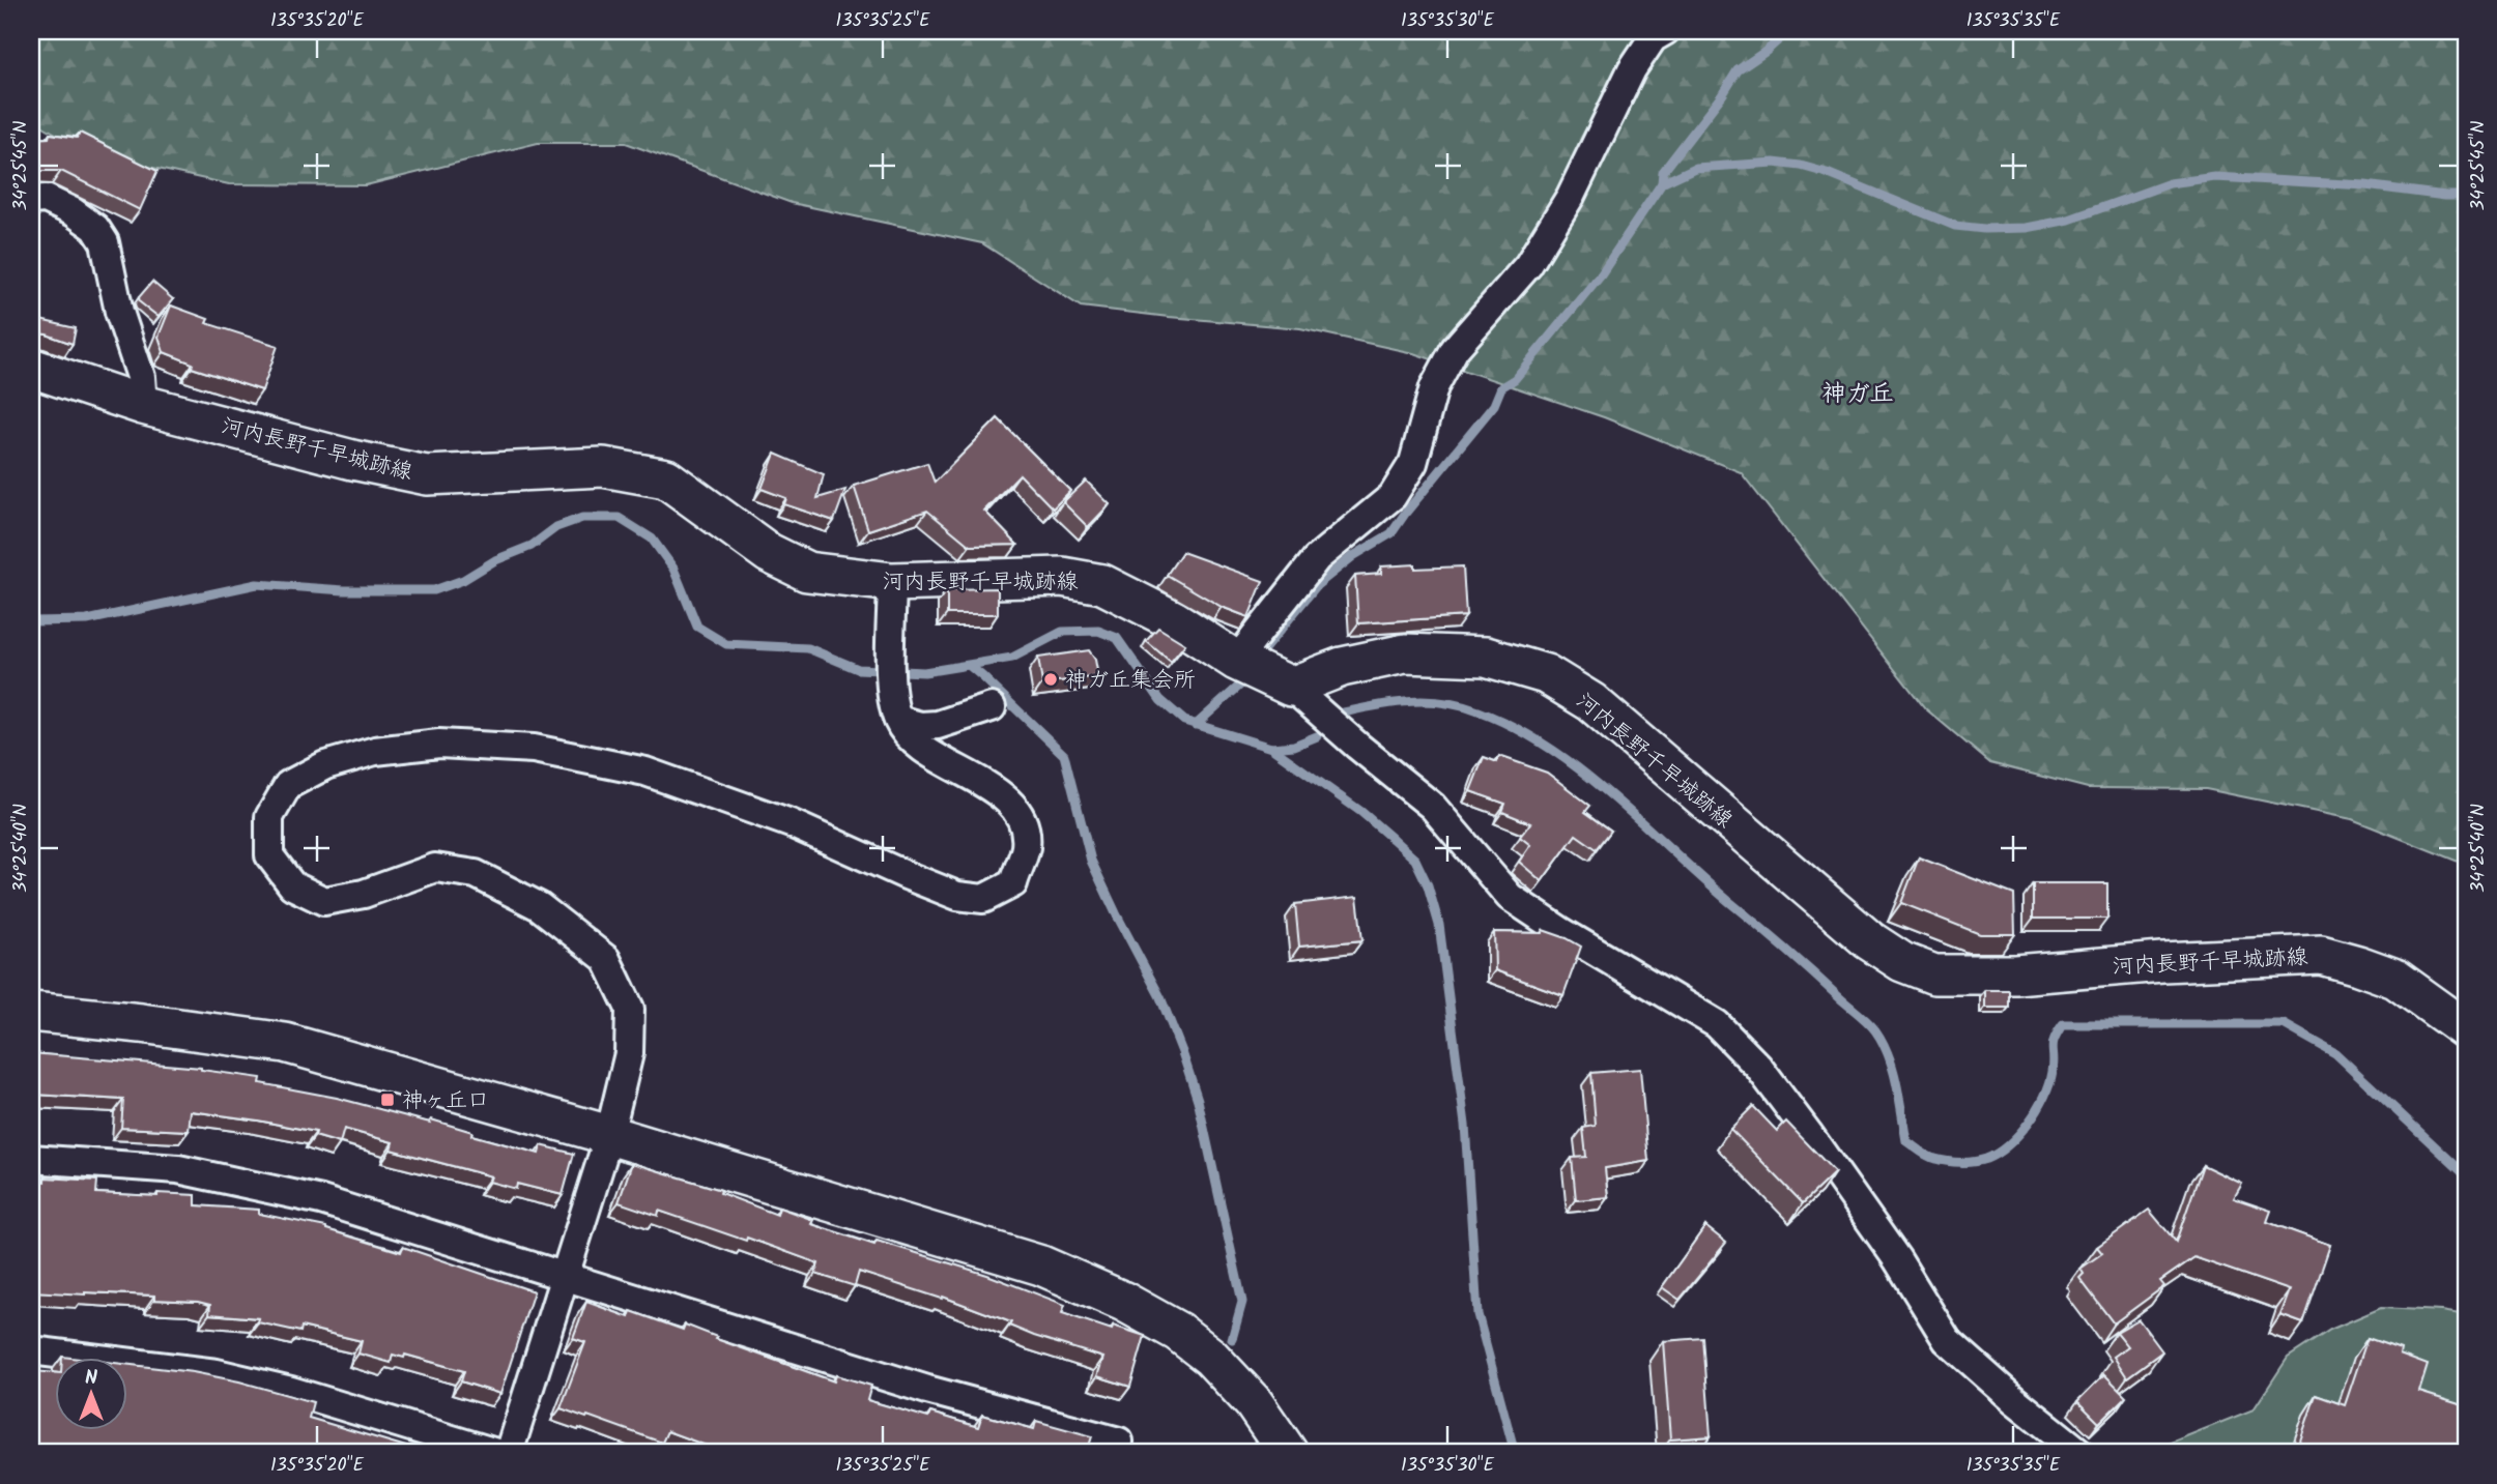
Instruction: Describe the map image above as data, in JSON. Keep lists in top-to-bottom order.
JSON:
{
  "streets": {
    "main road": ["河内長野千早城跡線"]
  },
  "districts": ["神ガ丘"],
  "places": {
    "other": ["神ガ丘集会所"],
    "transit": ["神ヶ丘口"]
  },
  "north": "top",
  "coordinates": [
    "135°35'20\"E",
    "135°35'25\"E",
    "135°35'30\"E",
    "135°35'35\"E",
    "34°25'45\"N",
    "34°25'40\"N"
  ]
}
